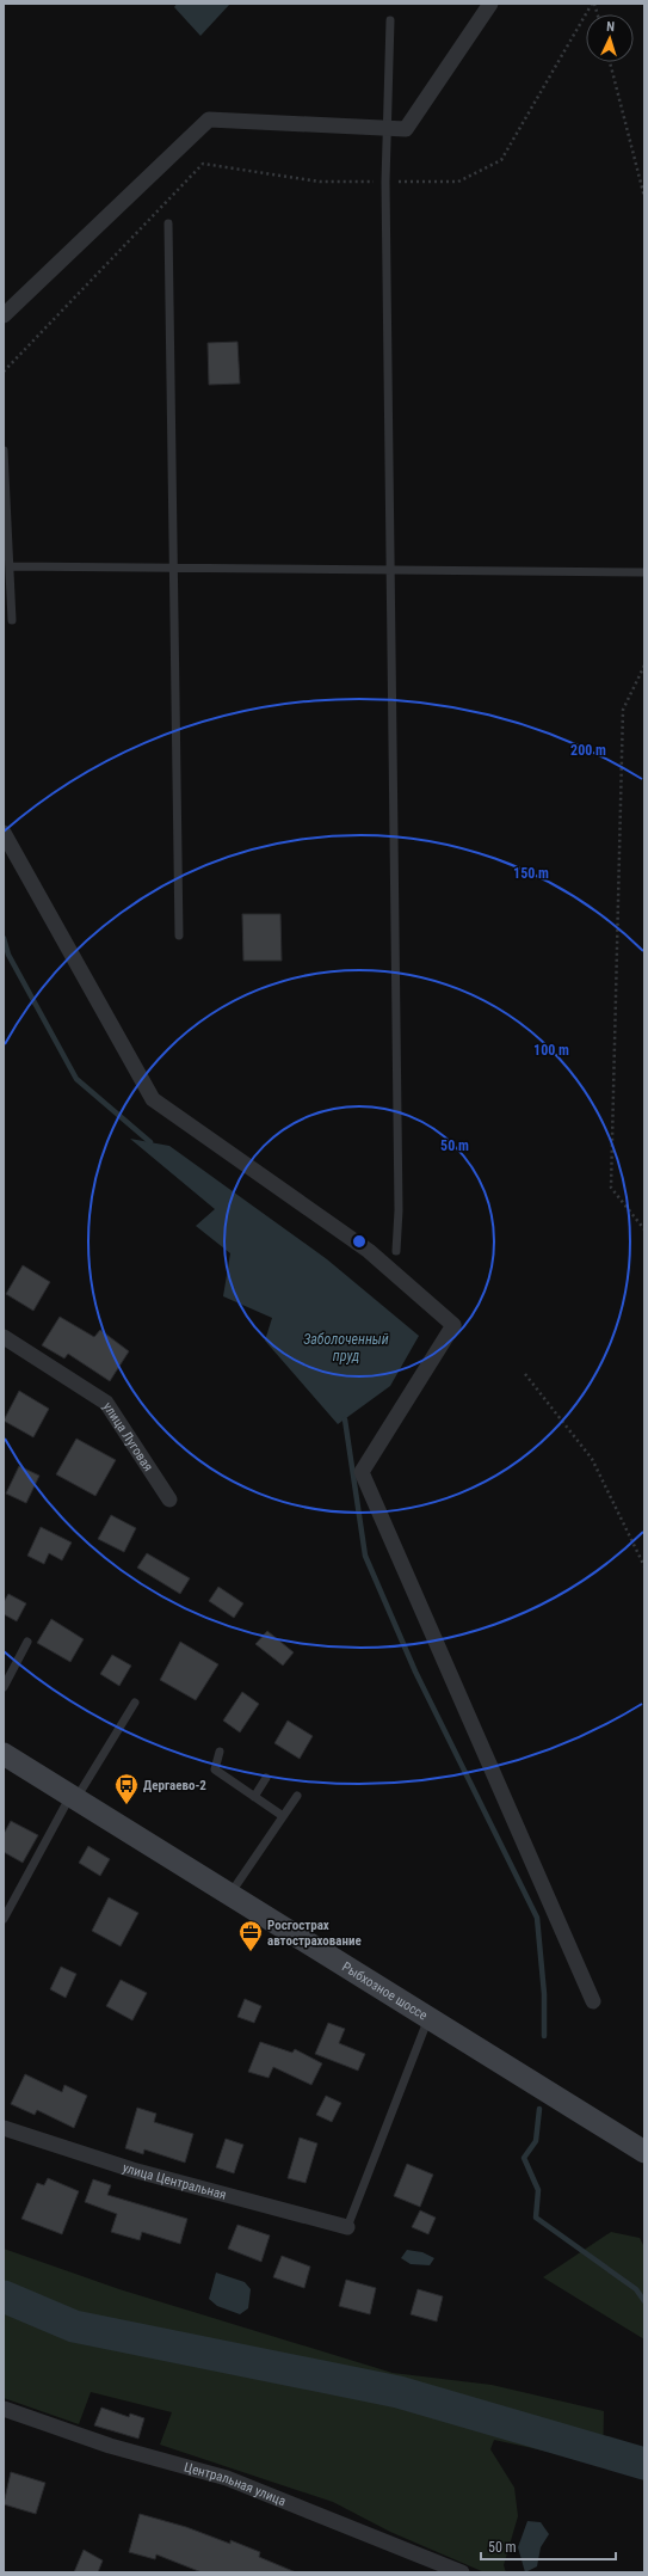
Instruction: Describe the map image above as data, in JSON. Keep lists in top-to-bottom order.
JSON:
{
  "streets": {
    "main road": ["Рыбхозное шоссе"],
    "street": ["улица Луговая", "улица Центральная", "Центральная улица"]
  },
  "water": ["Заболоченный пруд"],
  "places": {
    "bus stop": ["Дергаево-2"],
    "office": ["Росгострах автострахование"]
  },
  "scale_bar": "50 m",
  "north": "top",
  "rings": [
    "200 m",
    "150 m",
    "100 m",
    "50 m"
  ]
}
